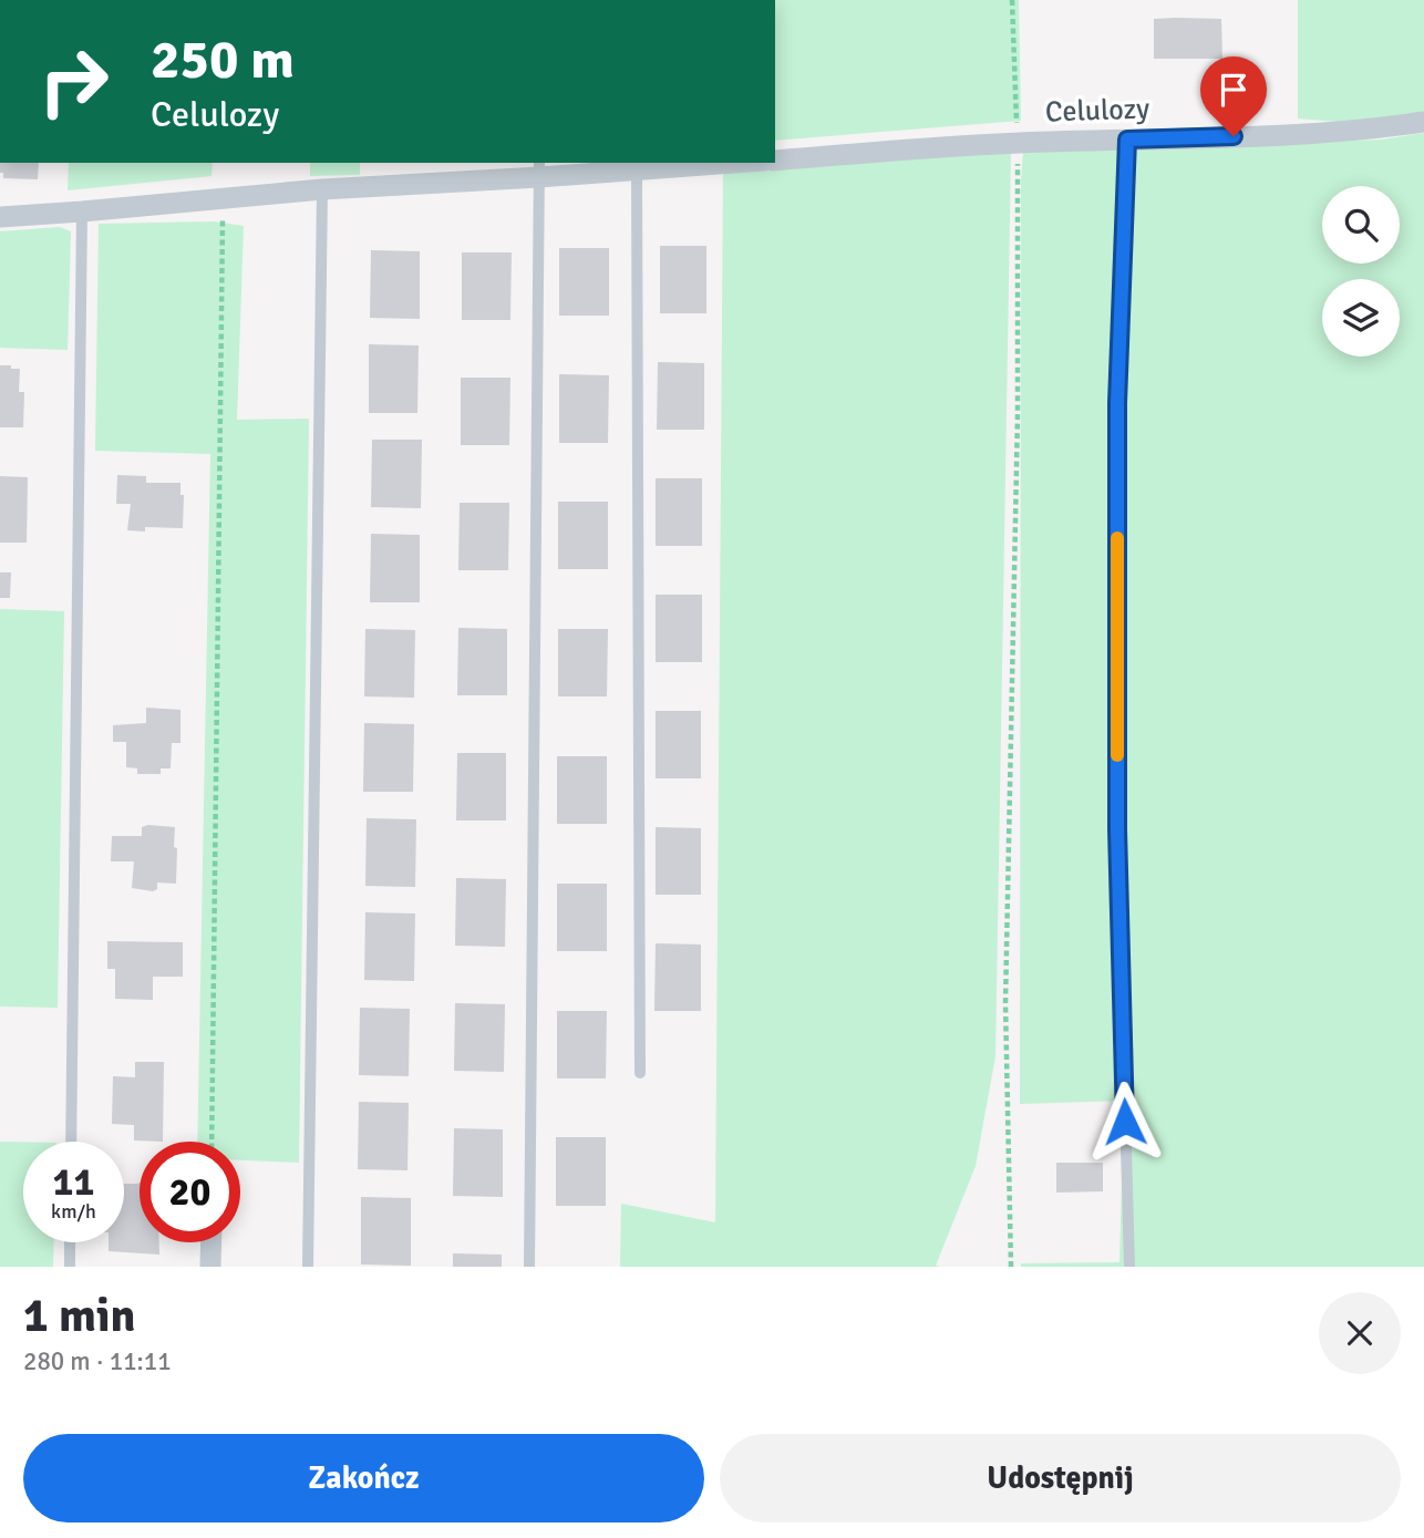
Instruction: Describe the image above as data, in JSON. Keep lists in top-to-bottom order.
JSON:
{
  "streets": {
    "street": ["Celulozy"]
  },
  "page": {
    "turn": ["250 m", "Celulozy"],
    "speed": "11 km/h",
    "limit": "20",
    "heading": ["1 min", "280 m · 11:11"],
    "buttons": ["Zakończ", "Udostępnij"]
  }
}
